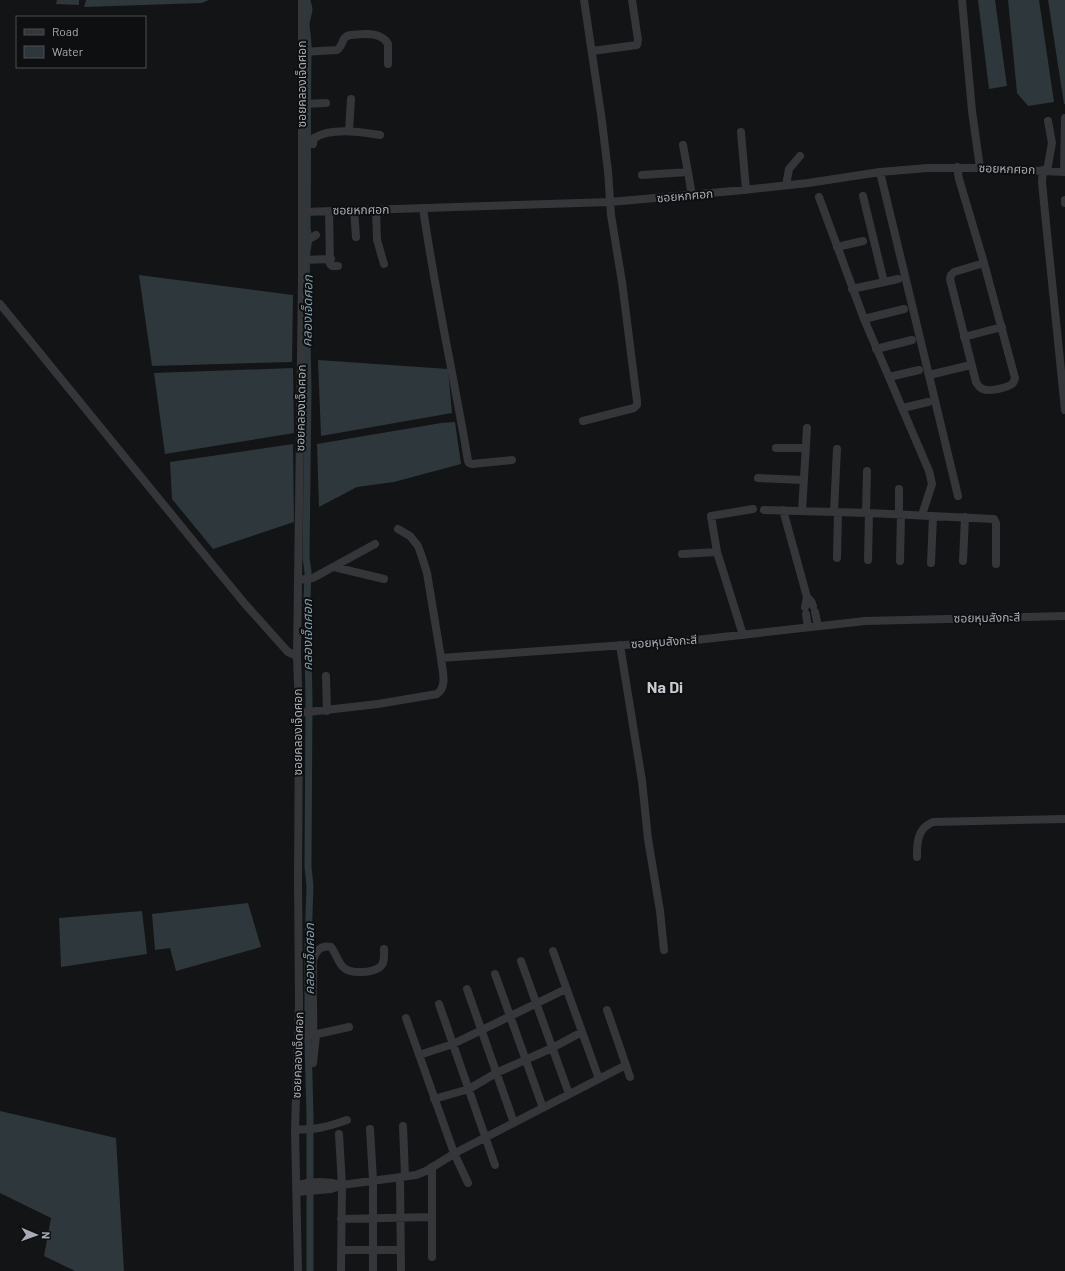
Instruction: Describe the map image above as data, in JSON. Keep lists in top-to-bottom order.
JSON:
{
  "streets": {
    "street": ["ซอยคลองเจ็ดศอก", "ซอยหกศอก", "ซอยหุบสังกะสี"]
  },
  "crossings": [
    ["ซอยคลองเจ็ดศอก", "ซอยหกศอก"]
  ],
  "districts": ["Na Di"],
  "water": ["คลองเจ็ดศอก"],
  "legend": ["Road", "Water"],
  "north": "right"
}
